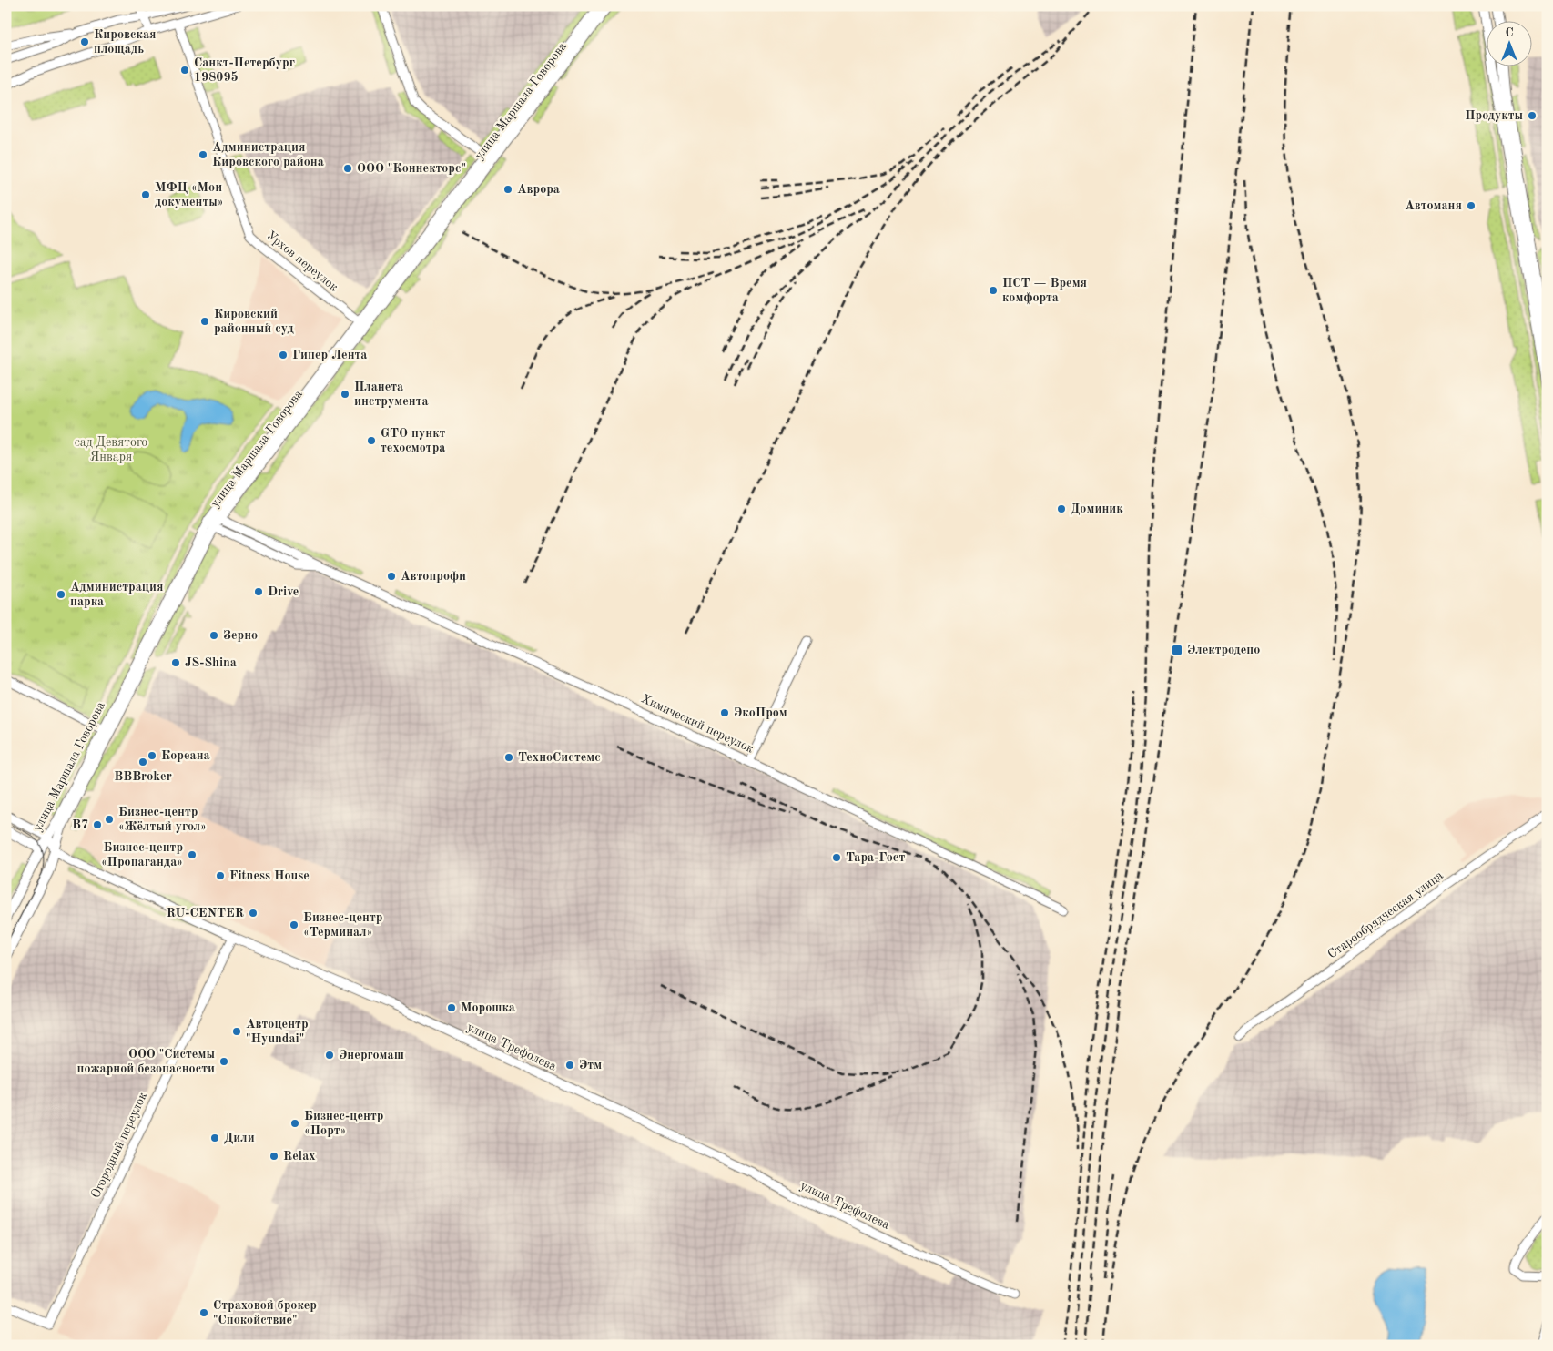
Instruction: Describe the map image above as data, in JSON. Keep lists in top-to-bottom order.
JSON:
{
  "streets": {
    "main road": ["улица Маршала Говорова"],
    "street": [
      "Урхов переулок",
      "Химический переулок",
      "Старообрядческая улица",
      "улица Трефолева",
      "Огородный переулок"
    ]
  },
  "crossings": [
    ["улица Маршала Говорова", "Урхов переулок"],
    ["улица Маршала Говорова", "Химический переулок"],
    ["улица Маршала Говорова", "улица Трефолева"],
    ["улица Трефолева", "Огородный переулок"]
  ],
  "parks": ["сад Девятого Января"],
  "places": {
    "other": [
      "Кировская площадь",
      "Санкт-Петербург 198095",
      "Продукты",
      "Администрация Кировского района",
      "ООО \"Коннекторс\"",
      "Аврора",
      "МФЦ «Мои документы»",
      "Автоманя",
      "ПСТ — Время комфорта",
      "Кировский районный суд",
      "Гипер Лента",
      "Планета инструмента",
      "GTO пункт техосмотра",
      "Доминик",
      "Автопрофи",
      "Drive",
      "Администрация парка",
      "Зерно",
      "JS-Shina",
      "ЭкоПром",
      "Кореана",
      "ТехноСистемс",
      "BBBroker",
      "Бизнес-центр «Жёлтый угол»",
      "В7",
      "Бизнес-центр «Пропаганда»",
      "Тара-Гост",
      "Fitness House",
      "RU-CENTER",
      "Бизнес-центр «Терминал»",
      "Морошка",
      "Автоцентр \"Hyundai\"",
      "Энергомаш",
      "ООО \"Системы пожарной безопасности",
      "Этм",
      "Бизнес-центр «Порт»",
      "Дили",
      "Relax",
      "Страховой брокер \"Спокойствие\""
    ],
    "transit": ["Электродепо"]
  },
  "north": "top"
}
